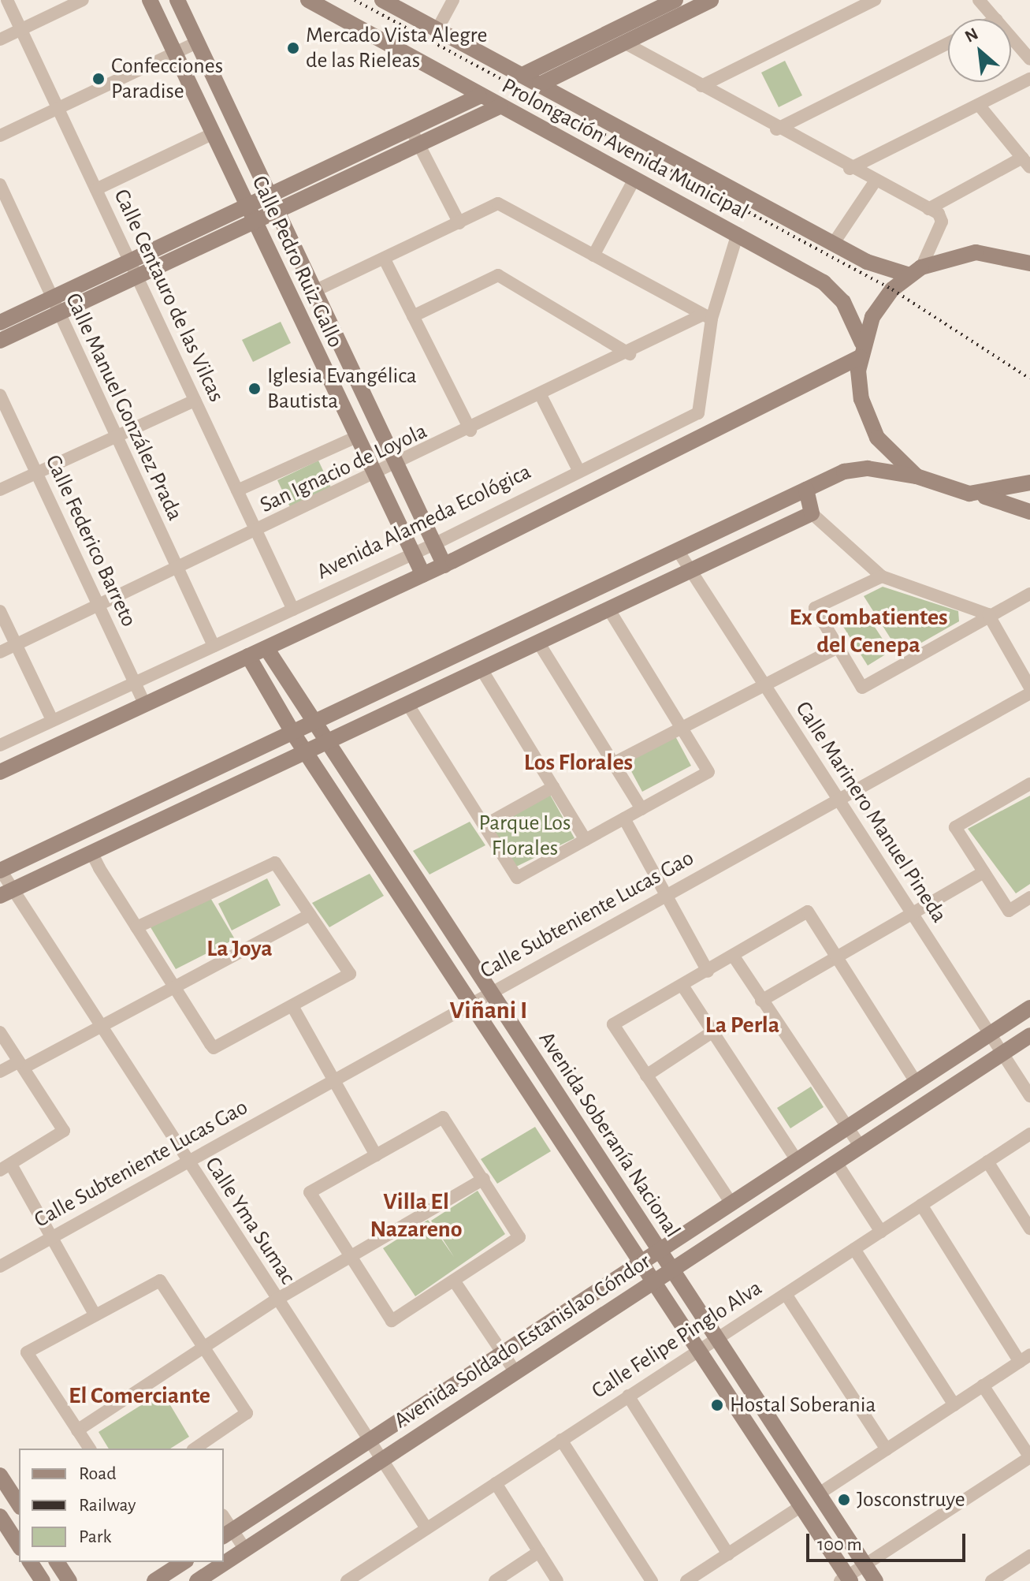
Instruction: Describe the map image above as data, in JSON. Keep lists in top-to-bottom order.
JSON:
{
  "streets": {
    "street": [
      "Prolongación Avenida Municipal",
      "Calle Pedro Ruiz Gallo",
      "Calle Centauro de las Vilcas",
      "Calle Manuel González Prada",
      "San Ignacio de Loyola",
      "Avenida Alameda Ecológica",
      "Calle Federico Barreto",
      "Calle Marinero Manuel Pineda",
      "Calle Subteniente Lucas Gao",
      "Avenida Soberanía Nacional",
      "Calle Yma Sumac",
      "Calle Felipe Pinglo Alva",
      "Avenida Soldado Estanislao Cóndor"
    ]
  },
  "crossings": [
    ["Prolongación Avenida Municipal", "Avenida Alameda Ecológica"],
    ["Calle Pedro Ruiz Gallo", "San Ignacio de Loyola"],
    ["Calle Pedro Ruiz Gallo", "Avenida Alameda Ecológica"],
    ["Calle Centauro de las Vilcas", "San Ignacio de Loyola"],
    ["Calle Centauro de las Vilcas", "Avenida Alameda Ecológica"],
    ["Calle Manuel González Prada", "San Ignacio de Loyola"],
    ["Calle Manuel González Prada", "Avenida Alameda Ecológica"],
    ["San Ignacio de Loyola", "Calle Federico Barreto"],
    ["Avenida Alameda Ecológica", "Calle Federico Barreto"],
    ["Avenida Alameda Ecológica", "Avenida Soberanía Nacional"],
    ["Calle Marinero Manuel Pineda", "Calle Subteniente Lucas Gao"],
    ["Calle Marinero Manuel Pineda", "Avenida Soldado Estanislao Cóndor"],
    ["Calle Subteniente Lucas Gao", "Avenida Soberanía Nacional"],
    ["Calle Subteniente Lucas Gao", "Calle Yma Sumac"],
    ["Avenida Soberanía Nacional", "Calle Felipe Pinglo Alva"],
    ["Avenida Soberanía Nacional", "Avenida Soldado Estanislao Cóndor"],
    ["Calle Yma Sumac", "Calle Felipe Pinglo Alva"],
    ["Calle Yma Sumac", "Avenida Soldado Estanislao Cóndor"]
  ],
  "districts": [
    "Ex Combatientes del Cenepa",
    "Los Florales",
    "La Joya",
    "Viñani I",
    "La Perla",
    "Villa El Nazareno",
    "El Comerciante"
  ],
  "parks": ["Parque Los Florales"],
  "places": [
    "Mercado Vista Alegre de las Rieleas",
    "Confecciones Paradise",
    "Iglesia Evangélica Bautista",
    "Hostal Soberania",
    "Josconstruye"
  ],
  "legend": ["Road", "Railway", "Park"],
  "scale_bar": "100 m",
  "north": "top left"
}
